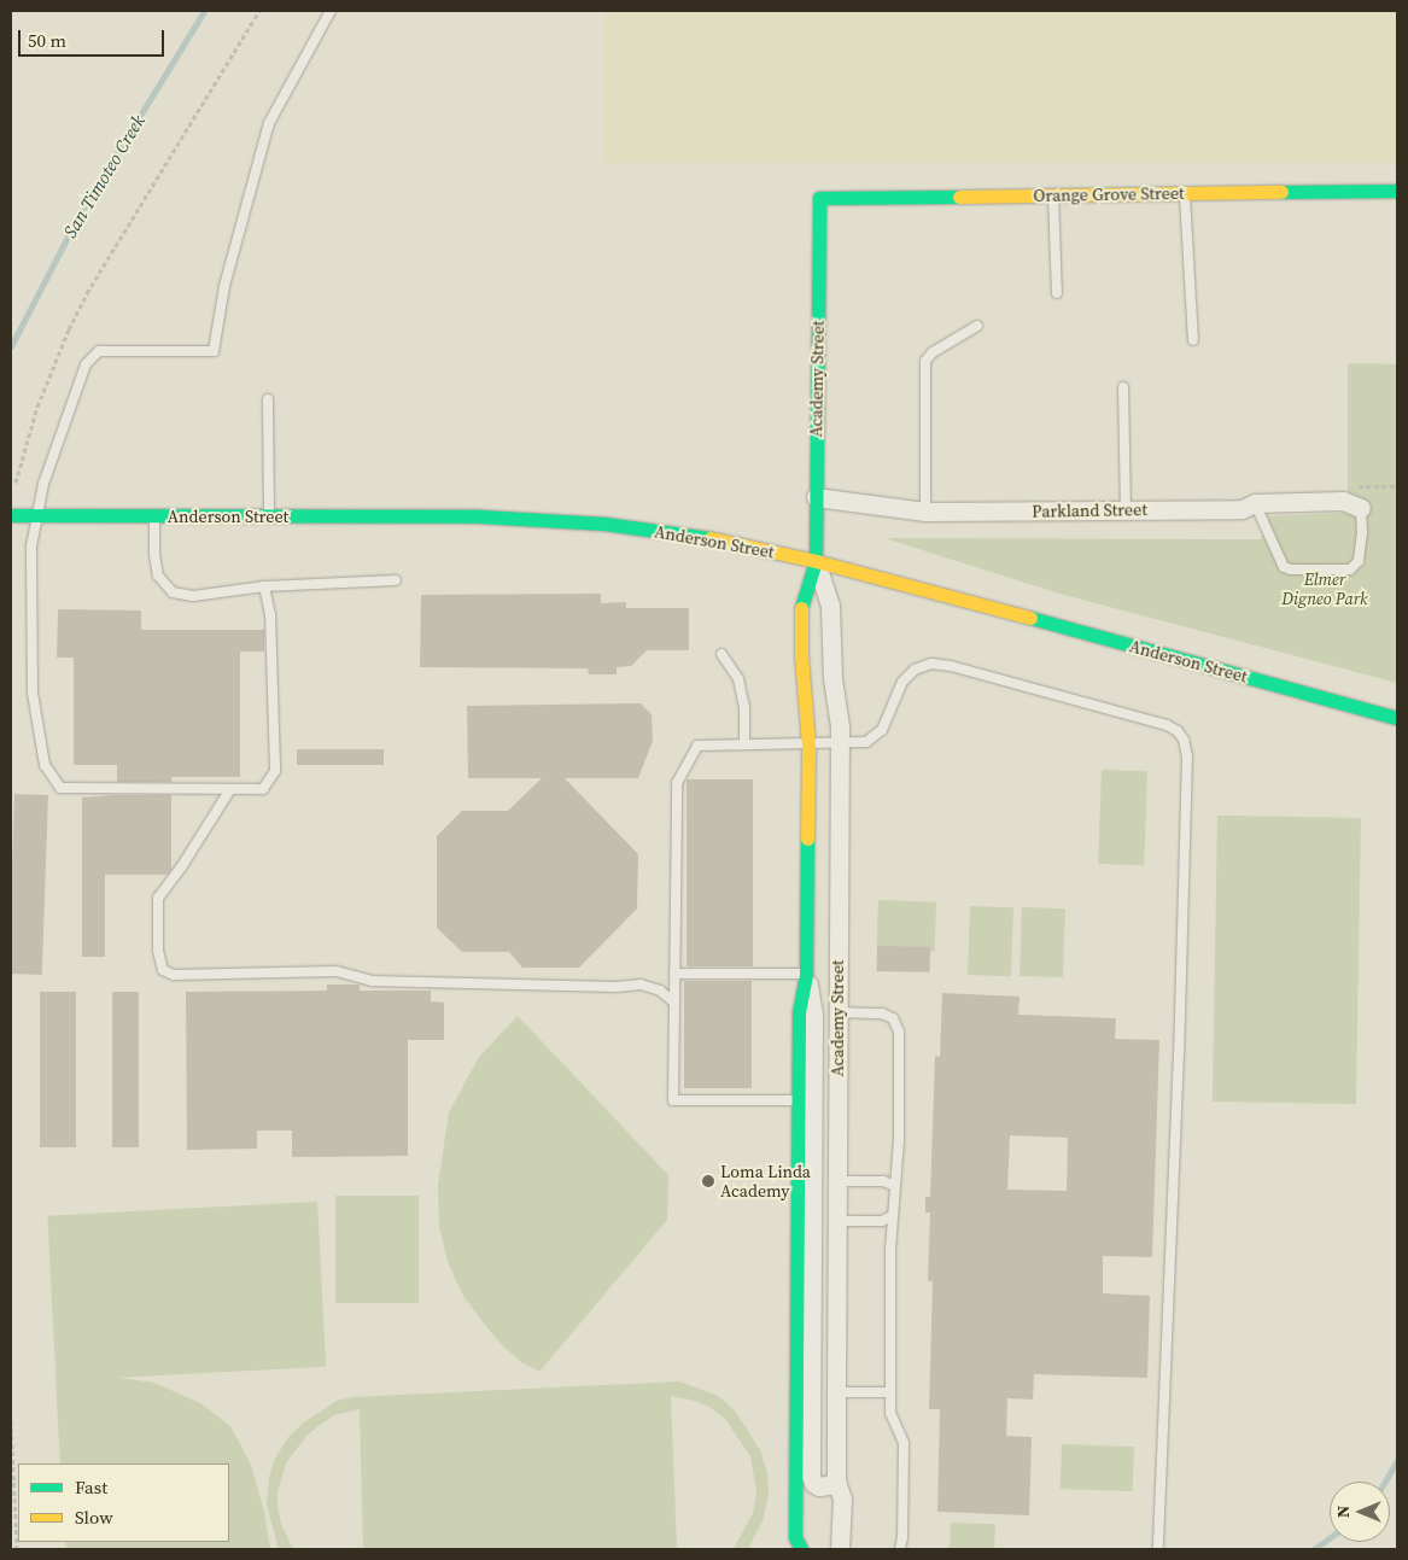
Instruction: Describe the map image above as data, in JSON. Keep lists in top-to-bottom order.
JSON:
{
  "streets": {
    "street": [
      "Orange Grove Street",
      "Academy Street",
      "Parkland Street",
      "Anderson Street"
    ]
  },
  "crossings": [
    ["Orange Grove Street", "Academy Street"],
    ["Academy Street", "Parkland Street"],
    ["Academy Street", "Anderson Street"]
  ],
  "water": ["San Timoteo Creek"],
  "parks": ["Elmer Digneo Park"],
  "places": ["Loma Linda Academy"],
  "legend": ["Fast", "Slow"],
  "scale_bar": "50 m",
  "north": "left"
}
